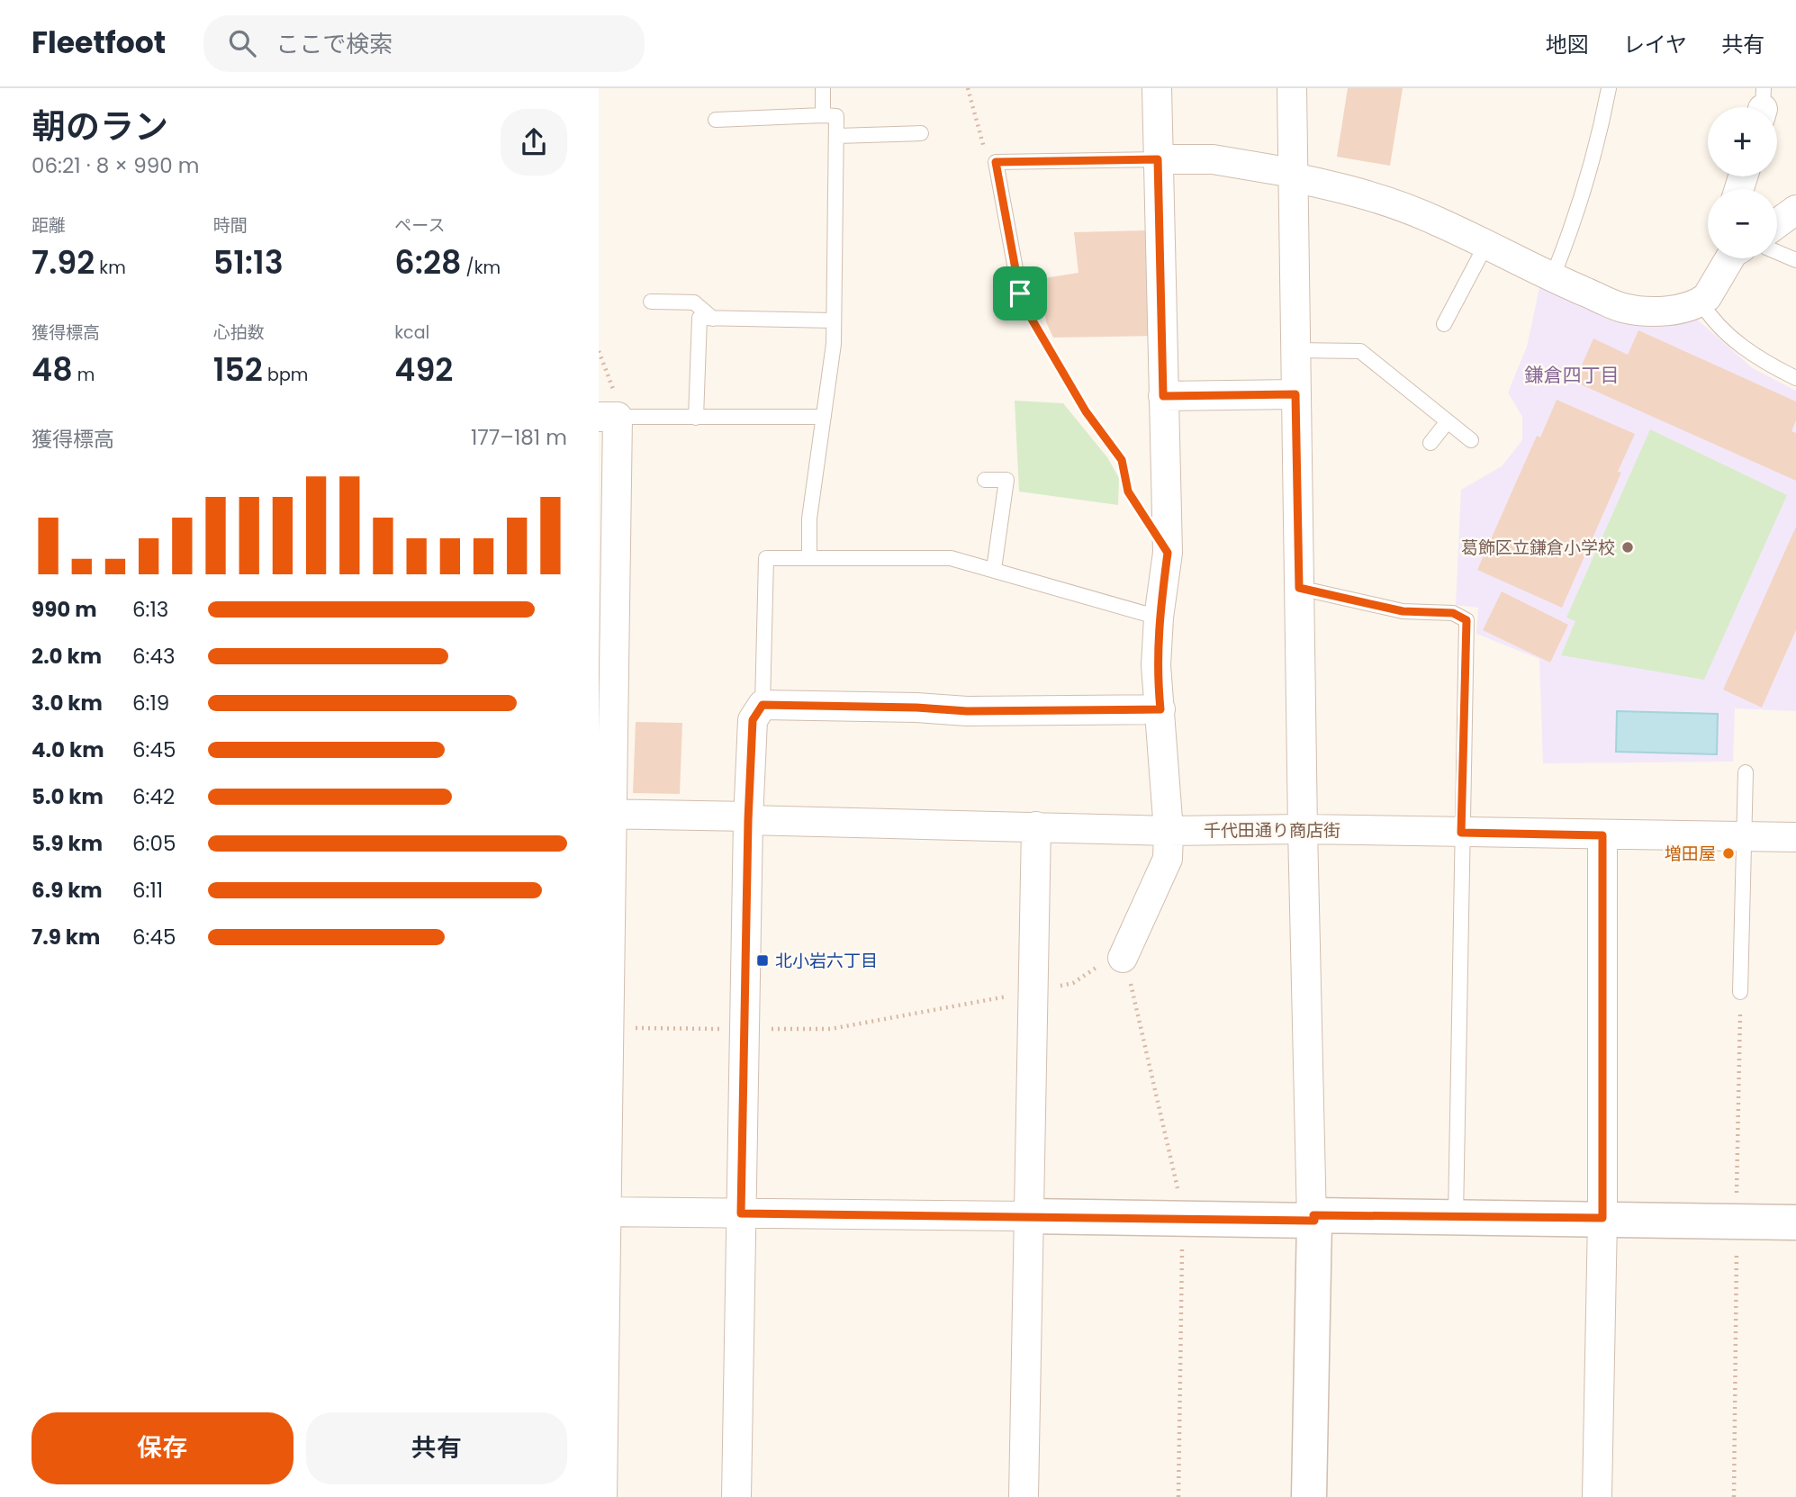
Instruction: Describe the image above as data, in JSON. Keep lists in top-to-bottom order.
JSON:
{
  "streets": {
    "street": ["千代田通り商店街"]
  },
  "districts": ["鎌倉四丁目"],
  "places": {
    "other": ["葛飾区立鎌倉小学校", "増田屋"],
    "transit": ["北小岩六丁目"]
  },
  "page": {
    "header": "Fleetfoot",
    "search": "ここで検索",
    "nav": ["地図", "レイヤ", "共有"],
    "heading": ["朝のラン", "06:21 · 8 × 990 m"],
    "map_buttons": ["+", "−"],
    "stats": [
      ["距離", "7.92 km"],
      ["時間", "51:13"],
      ["ペース", "6:28 /km"],
      ["獲得標高", "48 m"],
      ["心拍数", "152 bpm"],
      ["kcal", "492"]
    ],
    "chart": ["獲得標高", "177–181 m"],
    "list": [
      {
        "name": "990 m",
        "note": "6:13"
      },
      {
        "name": "2.0 km",
        "note": "6:43"
      },
      {
        "name": "3.0 km",
        "note": "6:19"
      },
      {
        "name": "4.0 km",
        "note": "6:45"
      },
      {
        "name": "5.0 km",
        "note": "6:42"
      },
      {
        "name": "5.9 km",
        "note": "6:05"
      },
      {
        "name": "6.9 km",
        "note": "6:11"
      },
      {
        "name": "7.9 km",
        "note": "6:45"
      }
    ],
    "buttons": ["保存", "共有"]
  }
}
